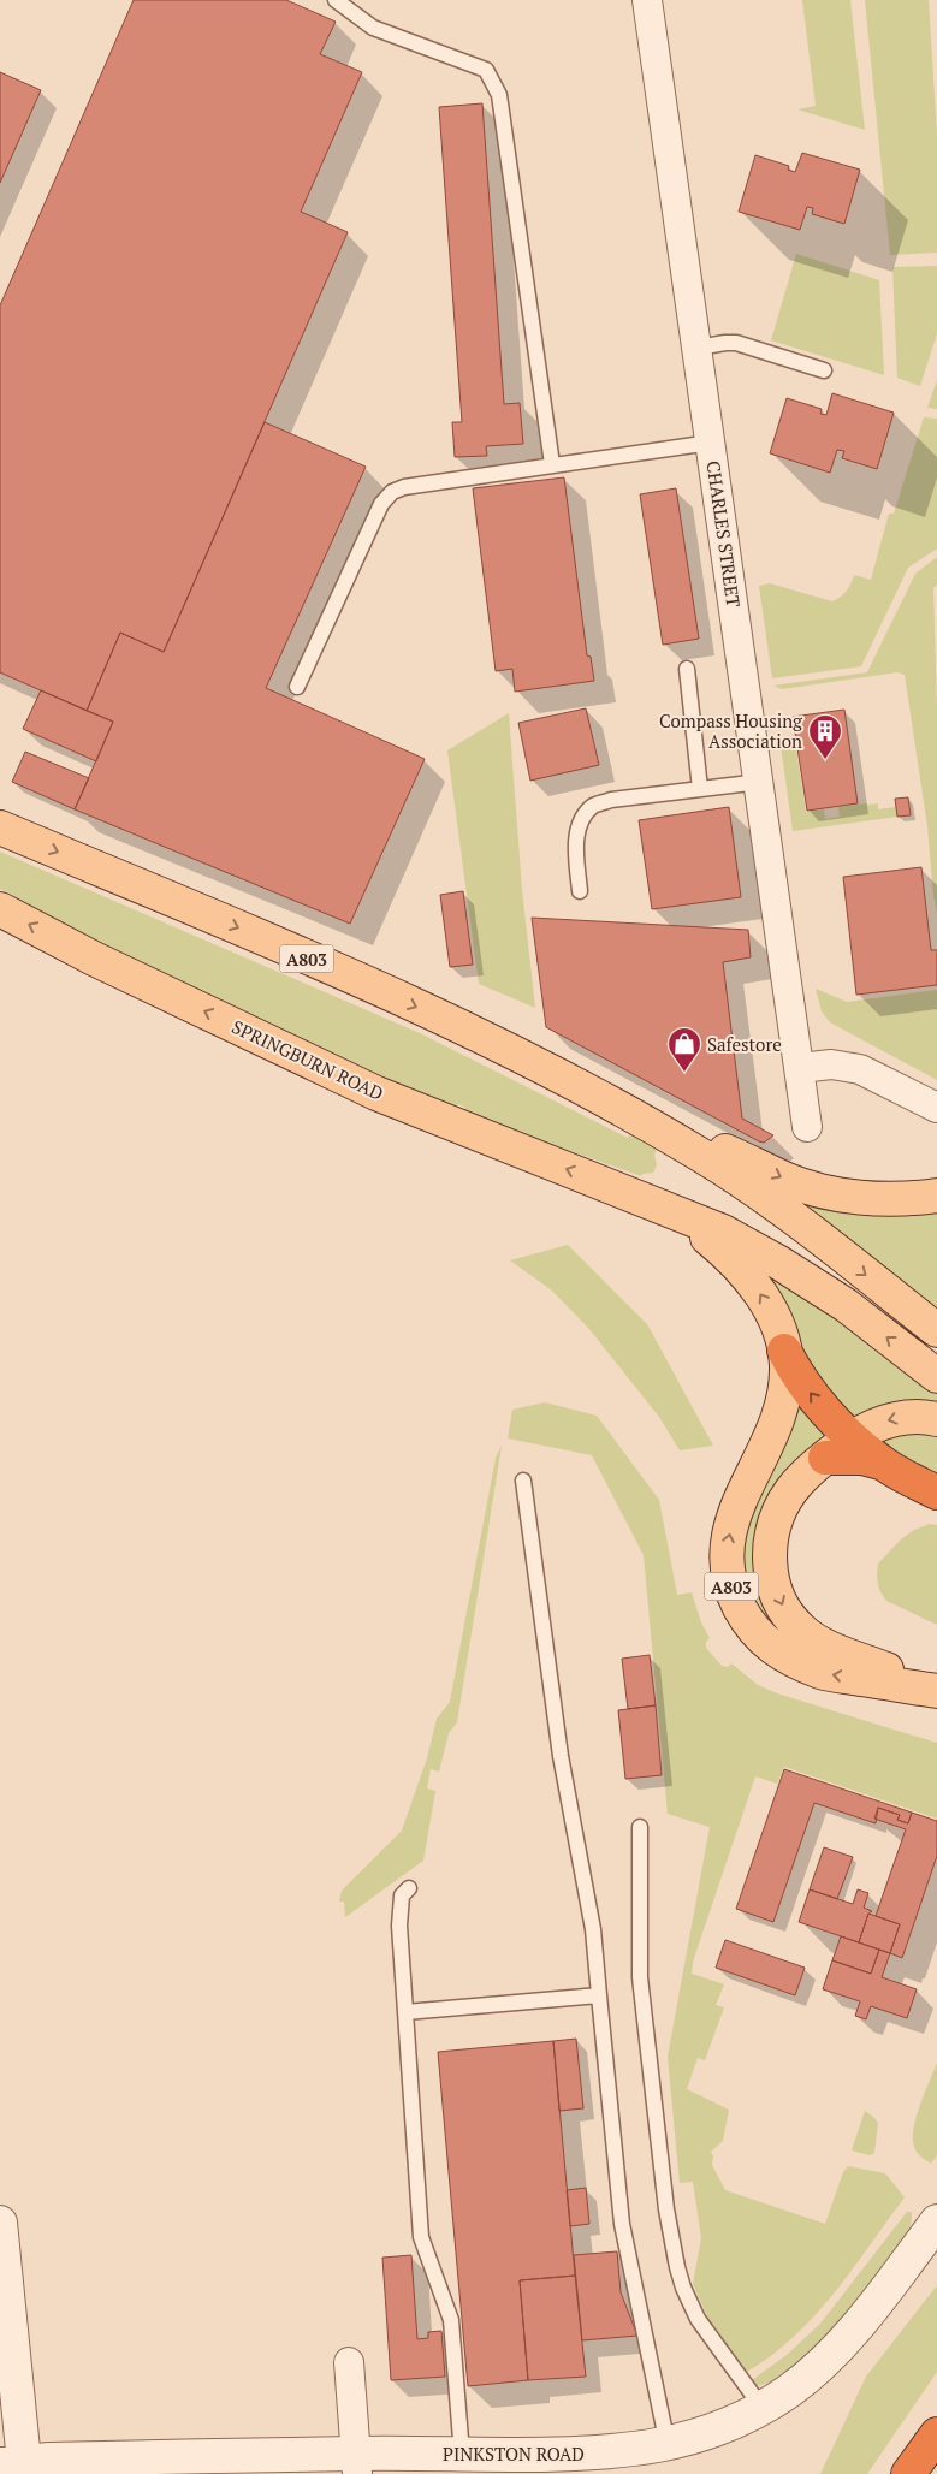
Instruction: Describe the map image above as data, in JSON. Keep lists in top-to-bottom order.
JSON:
{
  "streets": {
    "main road": ["A803", "SPRINGBURN ROAD"],
    "street": ["CHARLES STREET", "PINKSTON ROAD"]
  },
  "crossings": [
    ["A803", "SPRINGBURN ROAD"]
  ],
  "places": {
    "building": ["Compass Housing Association"],
    "shop": ["Safestore"]
  }
}
